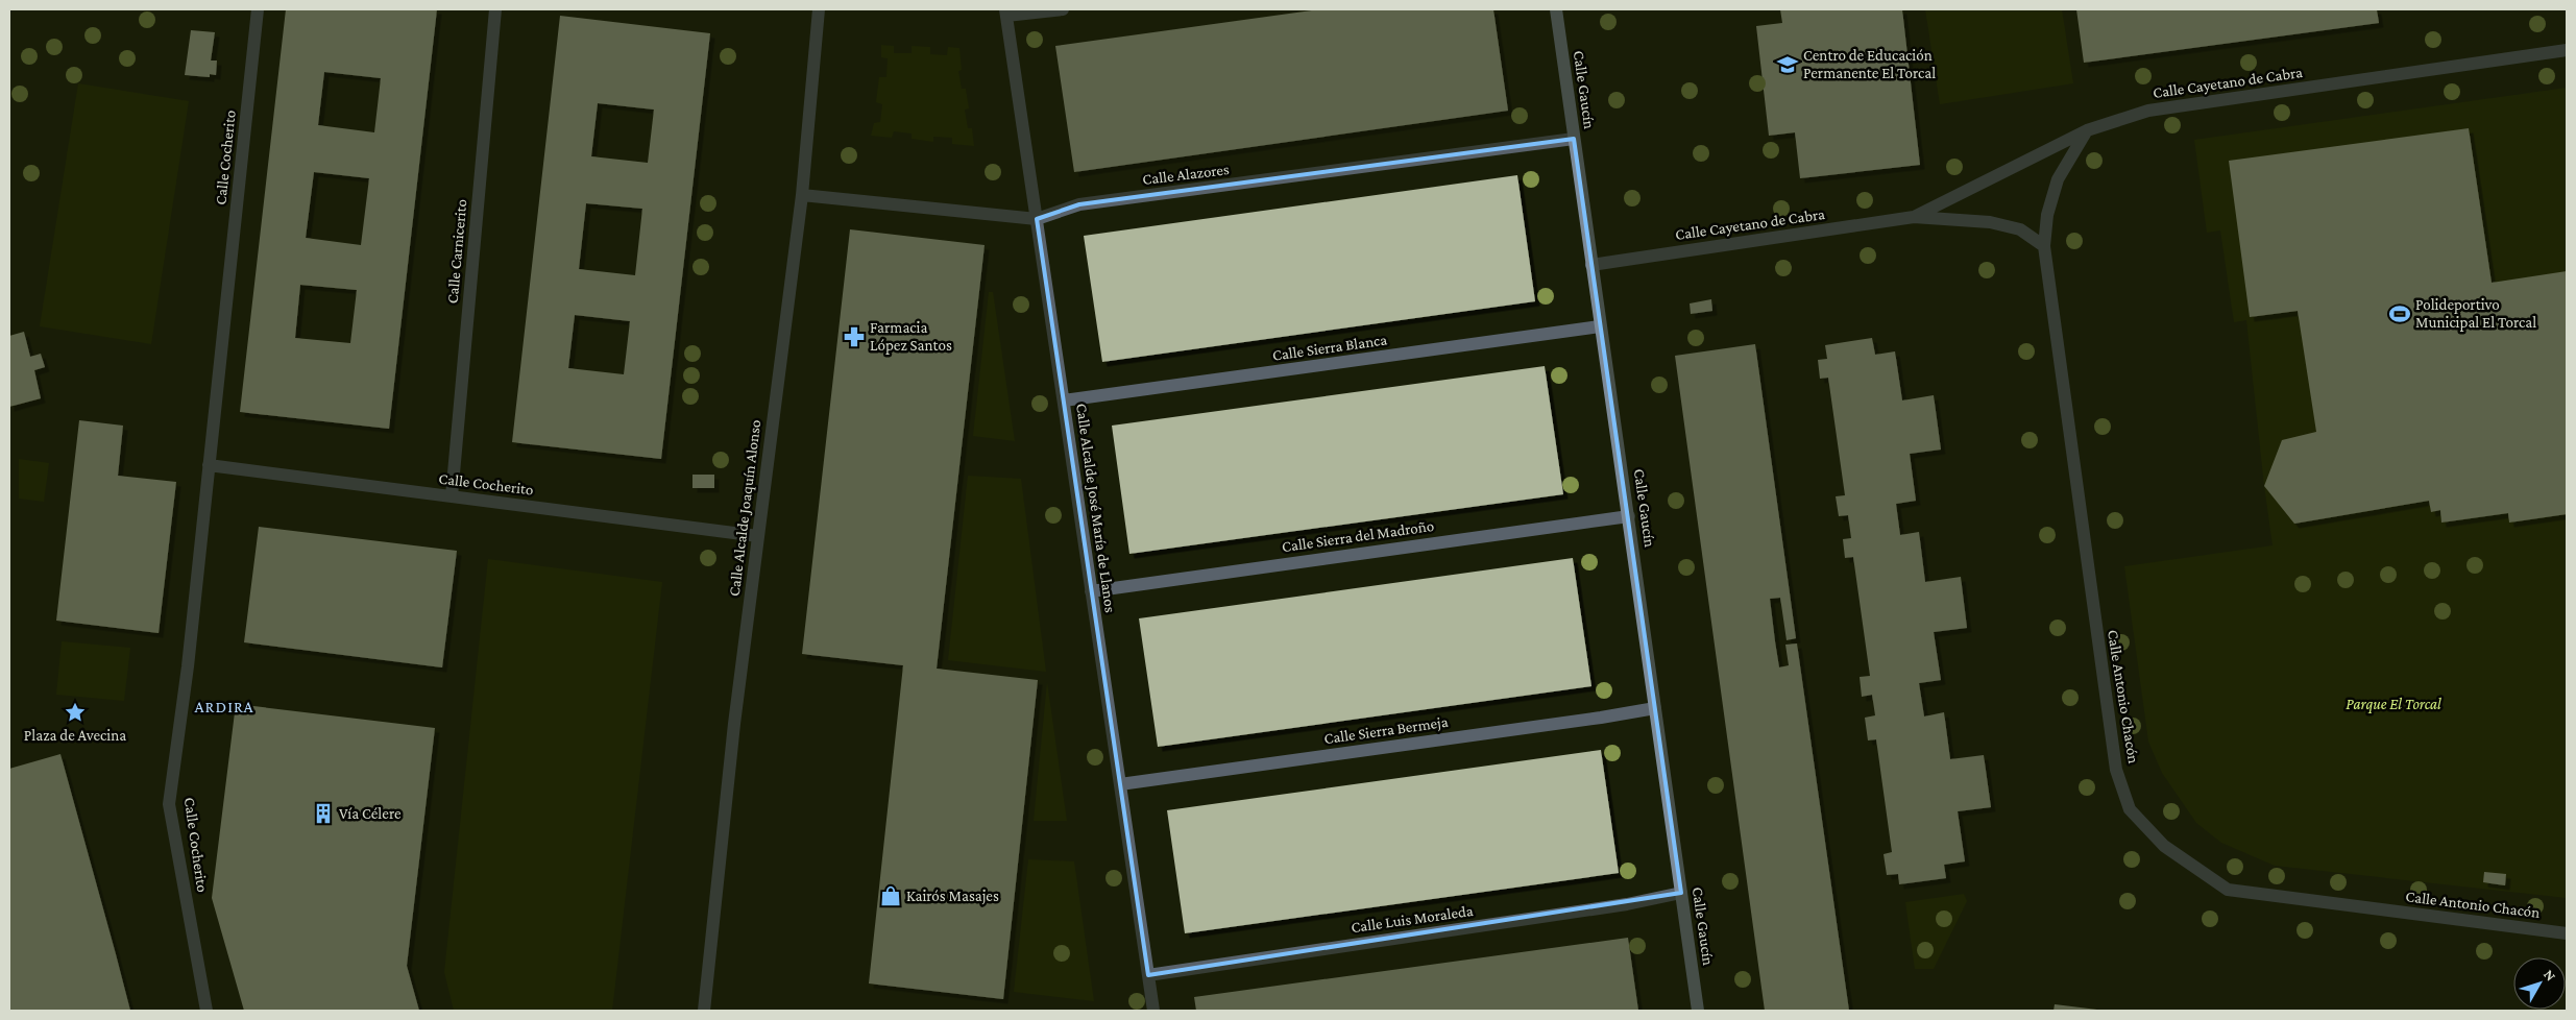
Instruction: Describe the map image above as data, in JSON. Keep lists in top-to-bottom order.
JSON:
{
  "streets": {
    "main road": ["Calle Gaucín"],
    "street": [
      "Calle Cayetano de Cabra",
      "Calle Cocherito",
      "Calle Alazores",
      "Calle Carnicerito",
      "Calle Sierra Blanca",
      "Calle Alcalde Joaquín Alonso",
      "Calle Alcalde José María de Llanos",
      "Calle Sierra del Madroño",
      "Calle Antonio Chacón",
      "Calle Sierra Bermeja",
      "Calle Luis Moraleda"
    ]
  },
  "crossings": [
    ["Calle Cayetano de Cabra", "Calle Gaucín"],
    ["Calle Cayetano de Cabra", "Calle Antonio Chacón"],
    ["Calle Gaucín", "Calle Alazores"],
    ["Calle Gaucín", "Calle Sierra Blanca"],
    ["Calle Gaucín", "Calle Sierra del Madroño"],
    ["Calle Gaucín", "Calle Sierra Bermeja"],
    ["Calle Gaucín", "Calle Luis Moraleda"],
    ["Calle Cocherito", "Calle Carnicerito"],
    ["Calle Cocherito", "Calle Alcalde Joaquín Alonso"],
    ["Calle Alazores", "Calle Alcalde Joaquín Alonso"],
    ["Calle Alazores", "Calle Alcalde José María de Llanos"],
    ["Calle Sierra Blanca", "Calle Alcalde José María de Llanos"],
    ["Calle Alcalde José María de Llanos", "Calle Sierra del Madroño"],
    ["Calle Alcalde José María de Llanos", "Calle Sierra Bermeja"],
    ["Calle Alcalde José María de Llanos", "Calle Luis Moraleda"]
  ],
  "districts": ["ARDIRA"],
  "parks": ["Parque El Torcal"],
  "places": {
    "school or university": ["Centro de Educación Permanente El Torcal"],
    "sports": ["Polideportivo Municipal El Torcal"],
    "pharmacy": ["Farmacia López Santos"],
    "place": ["Plaza de Avecina"],
    "building": ["Vía Célere"],
    "shop": ["Kairós Masajes"]
  },
  "north": "top right"
}
